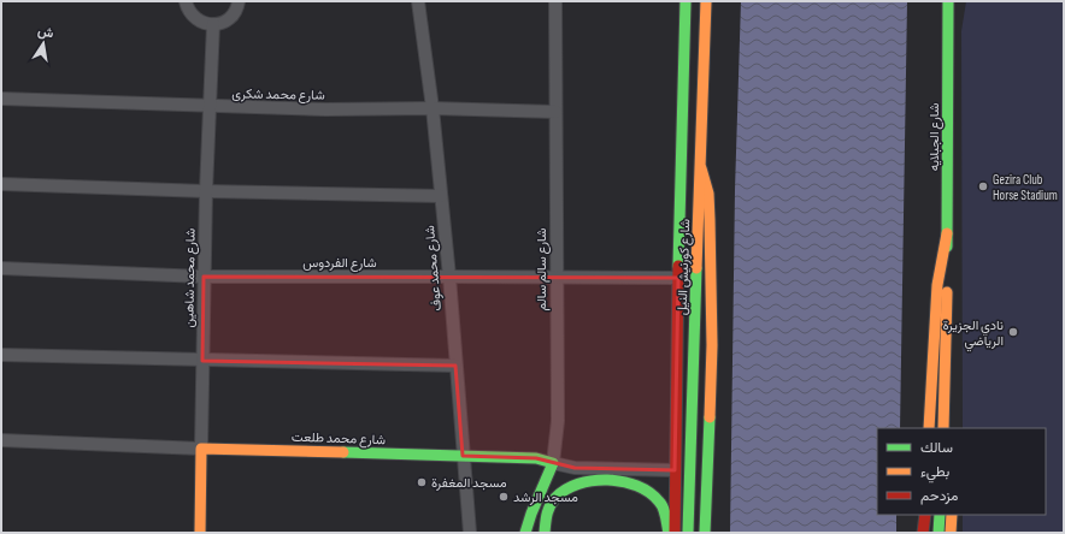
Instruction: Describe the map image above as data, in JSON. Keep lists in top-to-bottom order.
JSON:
{
  "streets": {
    "main road": [
      "شارع الجبلايه",
      "شارع كورنيش النيل",
      "شارع سالم سالم",
      "شارع محمد شاهين",
      "شارع محمد طلعت"
    ],
    "street": ["شارع محمد شكرى", "شارع الفردوس", "شارع محمد عوف"]
  },
  "crossings": [
    ["شارع محمد شكرى", "شارع محمد عوف"],
    ["شارع محمد شكرى", "شارع سالم سالم"],
    ["شارع محمد شكرى", "شارع محمد شاهين"],
    ["شارع الفردوس", "شارع كورنيش النيل"],
    ["شارع الفردوس", "شارع محمد عوف"],
    ["شارع الفردوس", "شارع سالم سالم"],
    ["شارع الفردوس", "شارع محمد شاهين"],
    ["شارع كورنيش النيل", "شارع محمد طلعت"],
    ["شارع محمد عوف", "شارع محمد طلعت"],
    ["شارع سالم سالم", "شارع محمد طلعت"],
    ["شارع محمد شاهين", "شارع محمد طلعت"]
  ],
  "places": [
    "Gezira Club Horse Stadium",
    "نادي الجزيرة الرياضي",
    "مسجد المغفرة",
    "مسجد الرشد"
  ],
  "legend": ["سالك", "بطيء", "مزدحم"],
  "north": "top"
}
